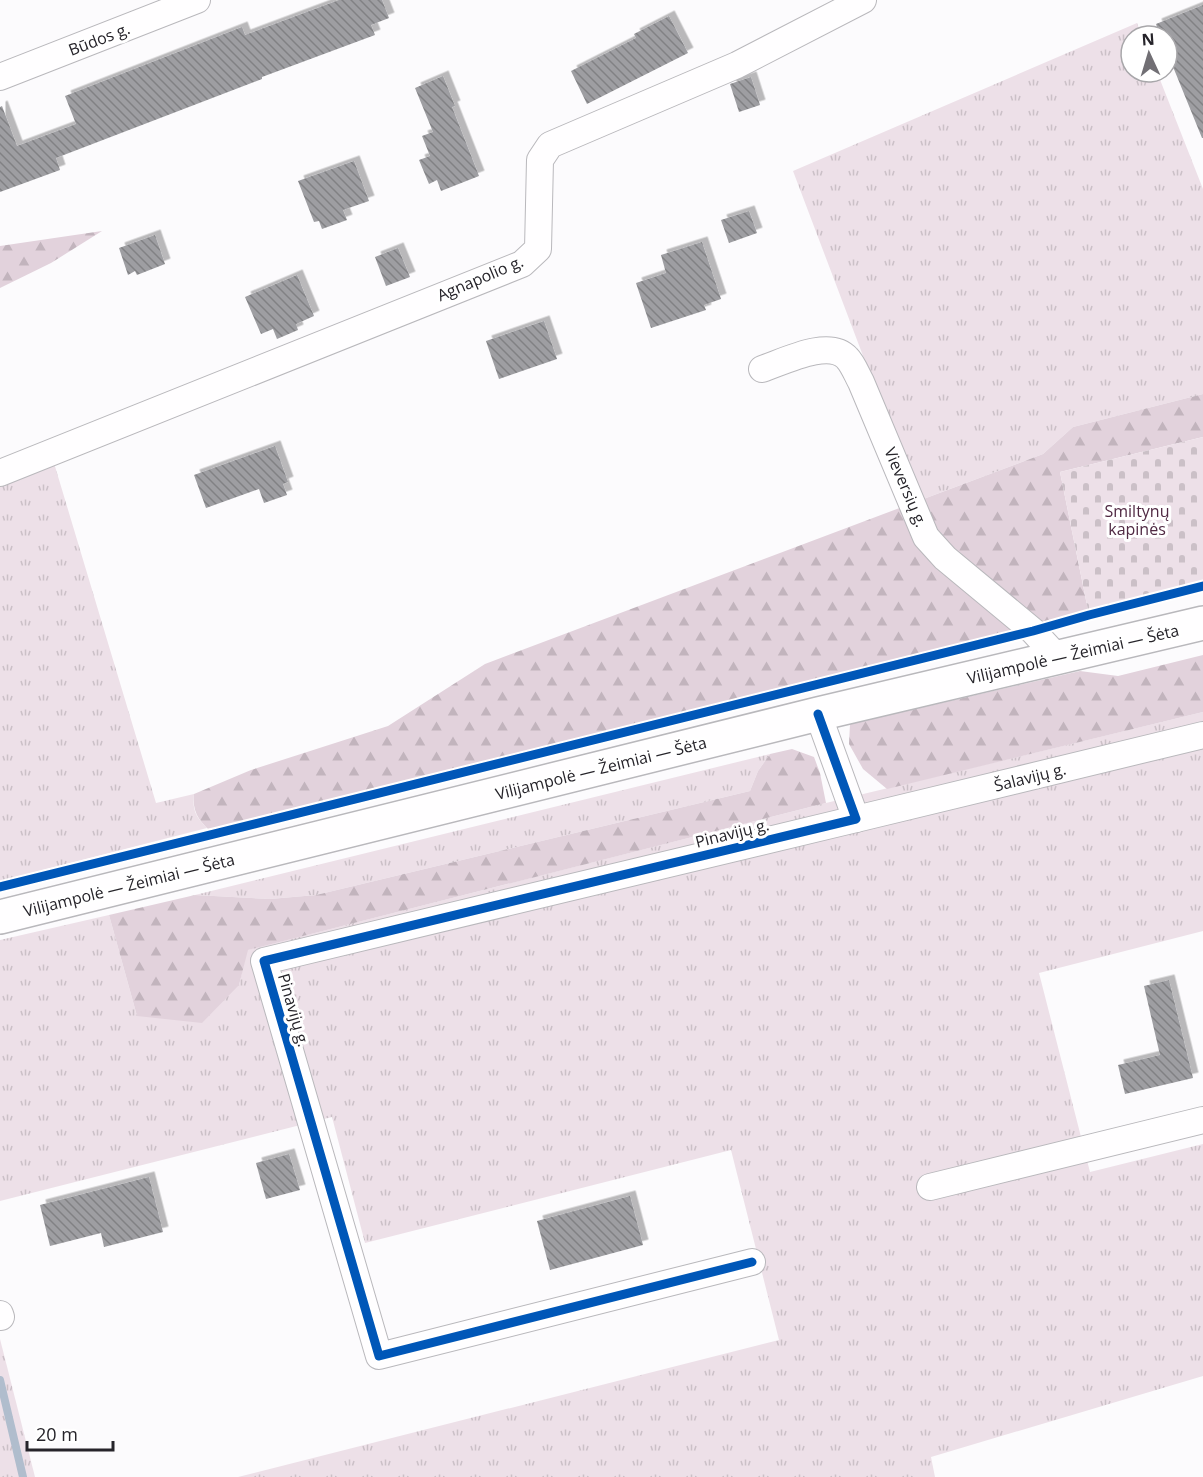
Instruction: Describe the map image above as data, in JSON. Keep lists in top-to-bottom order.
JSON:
{
  "streets": {
    "main road": ["Vilijampolė — Žeimiai — Šėta"],
    "street": [
      "Būdos g.",
      "Agnapolio g.",
      "Vieversių g.",
      "Šalavijų g.",
      "Pinavijų g."
    ]
  },
  "crossings": [
    ["Vieversių g.", "Vilijampolė — Žeimiai — Šėta"],
    ["Šalavijų g.", "Pinavijų g."]
  ],
  "parks": ["Smiltynų kapinės"],
  "scale_bar": "20 m",
  "north": "top"
}
